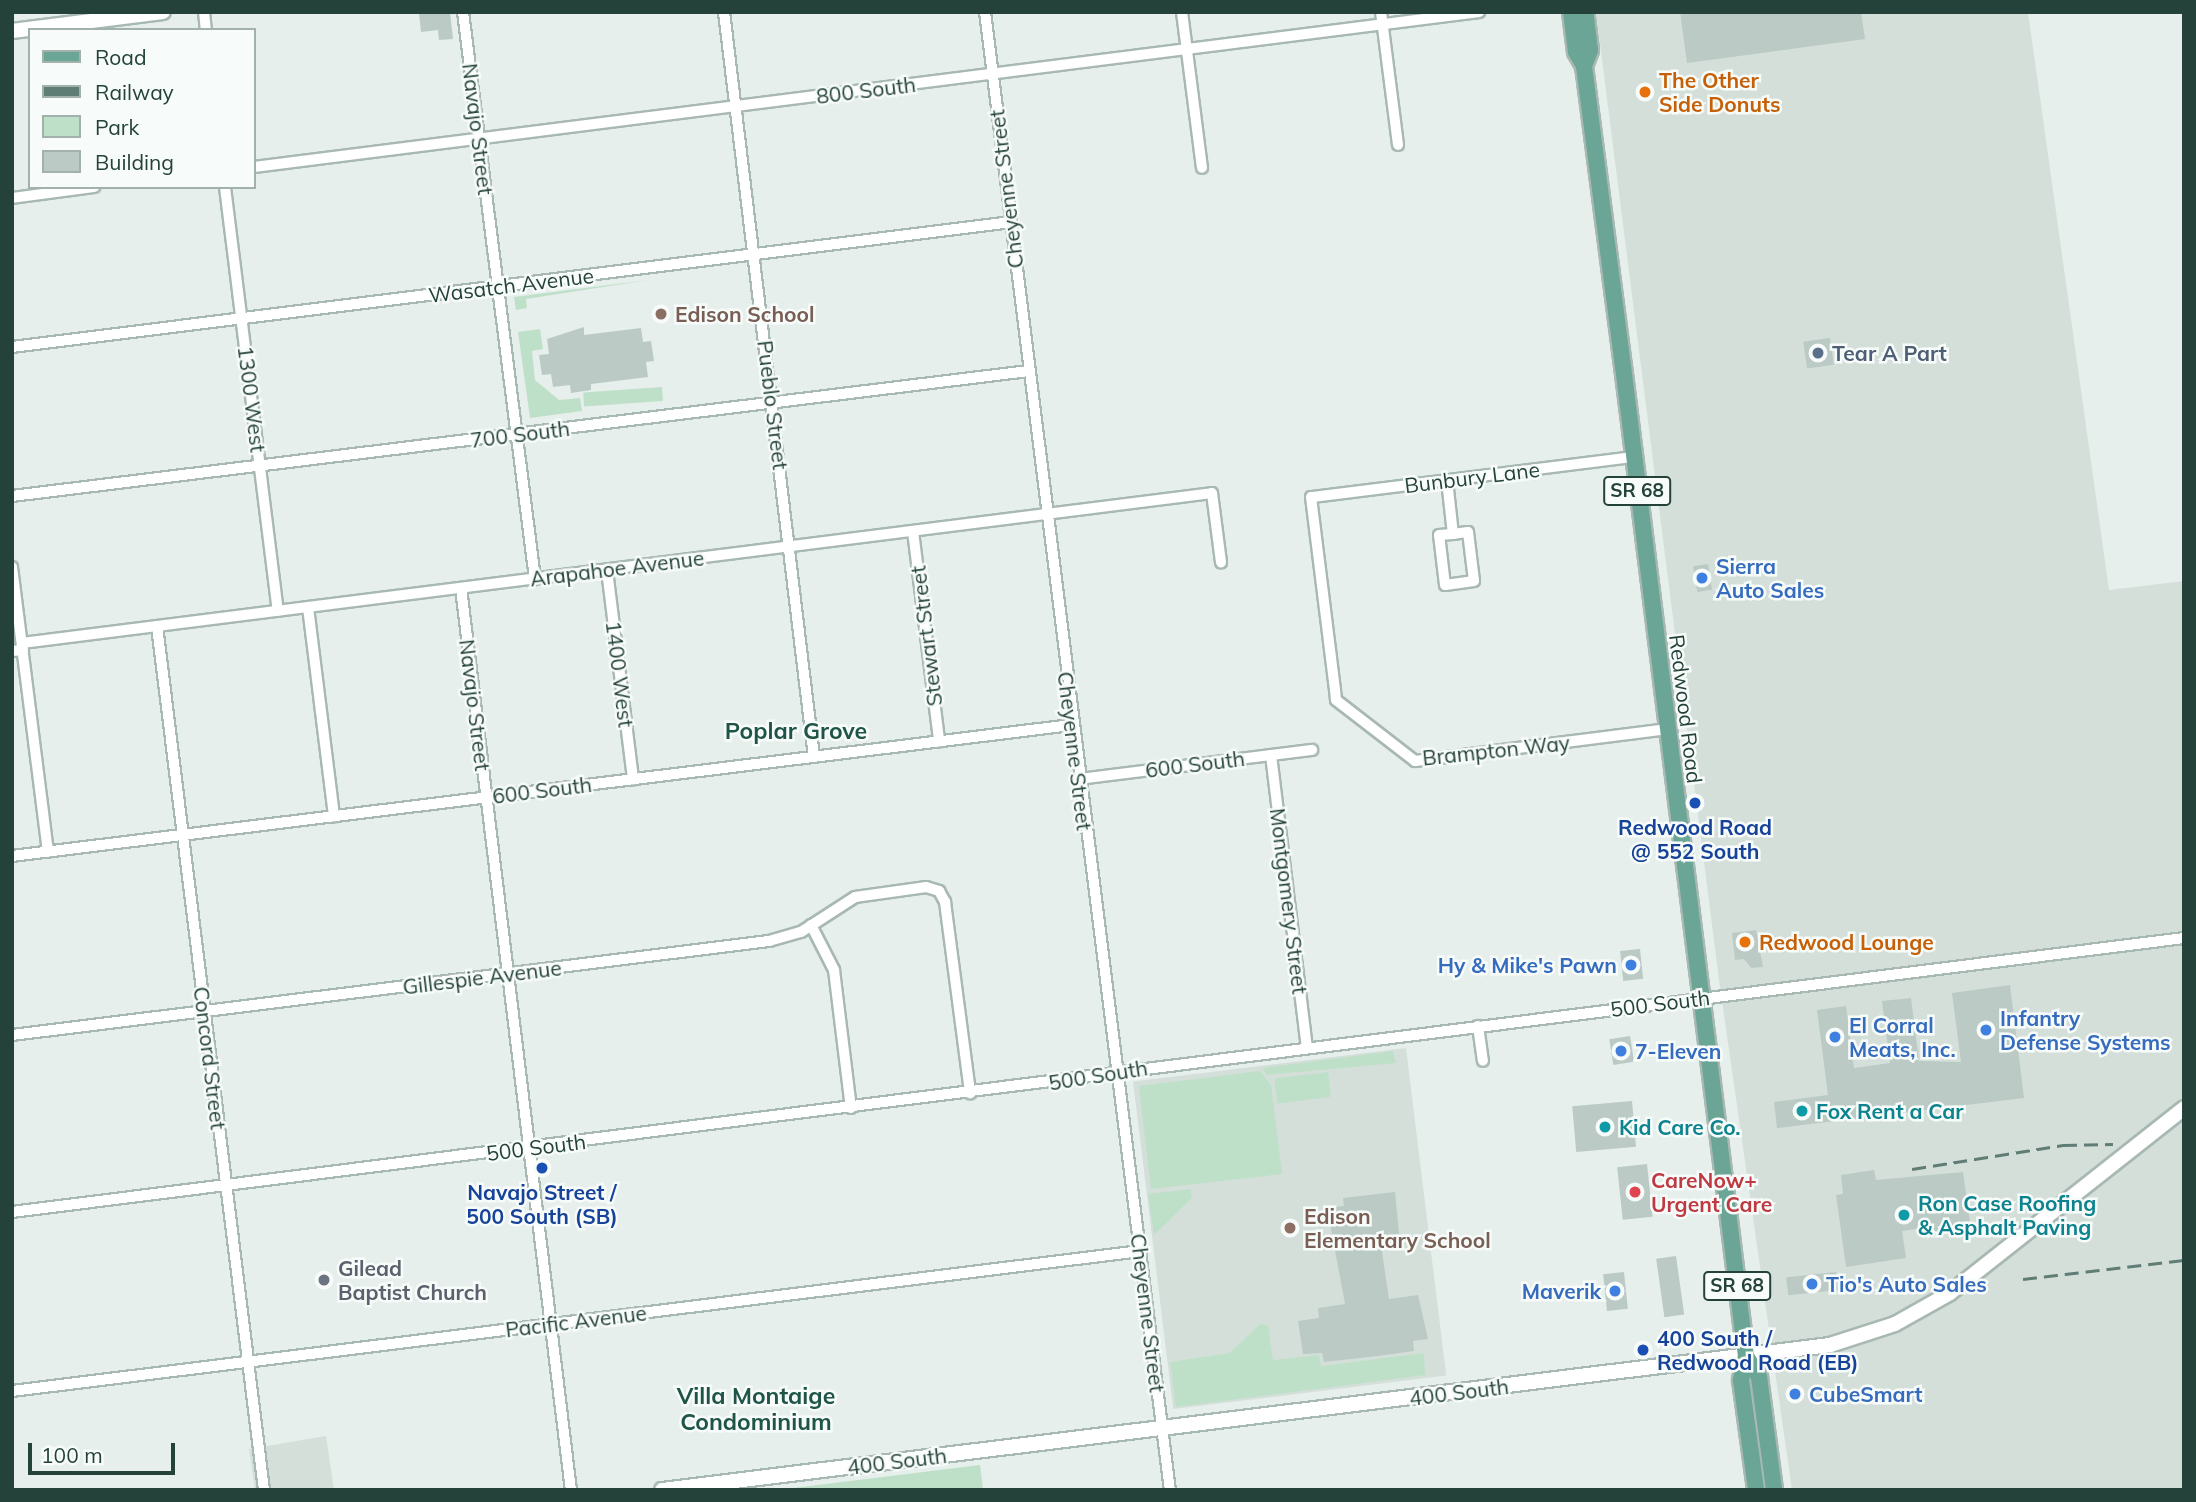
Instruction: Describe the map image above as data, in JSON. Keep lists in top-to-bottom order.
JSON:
{
  "streets": {
    "main road": ["SR 68", "Redwood Road", "400 South"],
    "street": [
      "800 South",
      "Navajo Street",
      "Cheyenne Street",
      "Wasatch Avenue",
      "1300 West",
      "Pueblo Street",
      "700 South",
      "Bunbury Lane",
      "Arapahoe Avenue",
      "Stewart Street",
      "1400 West",
      "Brampton Way",
      "600 South",
      "Montgomery Street",
      "Gillespie Avenue",
      "500 South",
      "Concord Street",
      "Pacific Avenue"
    ]
  },
  "crossings": [
    ["800 South", "Navajo Street"],
    ["800 South", "Cheyenne Street"],
    ["800 South", "Pueblo Street"],
    ["Navajo Street", "Wasatch Avenue"],
    ["Navajo Street", "700 South"],
    ["Navajo Street", "Arapahoe Avenue"],
    ["Navajo Street", "600 South"],
    ["Navajo Street", "Gillespie Avenue"],
    ["Navajo Street", "500 South"],
    ["Navajo Street", "Pacific Avenue"],
    ["Cheyenne Street", "Wasatch Avenue"],
    ["Cheyenne Street", "700 South"],
    ["Cheyenne Street", "Arapahoe Avenue"],
    ["Cheyenne Street", "600 South"],
    ["Cheyenne Street", "500 South"],
    ["Cheyenne Street", "Pacific Avenue"],
    ["Cheyenne Street", "400 South"],
    ["Wasatch Avenue", "1300 West"],
    ["Wasatch Avenue", "Pueblo Street"],
    ["1300 West", "700 South"],
    ["1300 West", "Arapahoe Avenue"],
    ["Pueblo Street", "700 South"],
    ["Pueblo Street", "Arapahoe Avenue"],
    ["Pueblo Street", "600 South"],
    ["Bunbury Lane", "Redwood Road"],
    ["Bunbury Lane", "Brampton Way"],
    ["Arapahoe Avenue", "Stewart Street"],
    ["Arapahoe Avenue", "1400 West"],
    ["Arapahoe Avenue", "Concord Street"],
    ["Stewart Street", "600 South"],
    ["1400 West", "600 South"],
    ["Redwood Road", "Brampton Way"],
    ["Redwood Road", "500 South"],
    ["Redwood Road", "400 South"],
    ["600 South", "Montgomery Street"],
    ["600 South", "Concord Street"],
    ["Montgomery Street", "500 South"],
    ["Gillespie Avenue", "500 South"],
    ["Gillespie Avenue", "Concord Street"],
    ["500 South", "Concord Street"],
    ["Concord Street", "Pacific Avenue"]
  ],
  "districts": ["Poplar Grove", "Villa Montaige Condominium"],
  "places": [
    "The Other Side Donuts",
    "Edison School",
    "Tear A Part",
    "Sierra Auto Sales",
    "Redwood Road @ 552 South",
    "Redwood Lounge",
    "Hy & Mike's Pawn",
    "Infantry Defense Systems",
    "El Corral Meats, Inc.",
    "7-Eleven",
    "Fox Rent a Car",
    "Kid Care Co.",
    "Navajo Street / 500 South (SB)",
    "CareNow+ Urgent Care",
    "Ron Case Roofing & Asphalt Paving",
    "Edison Elementary School",
    "Gilead Baptist Church",
    "Tio's Auto Sales",
    "Maverik",
    "400 South / Redwood Road (EB)",
    "CubeSmart"
  ],
  "legend": [
    "Road",
    "Railway",
    "Park",
    "Building"
  ],
  "scale_bar": "100 m"
}
